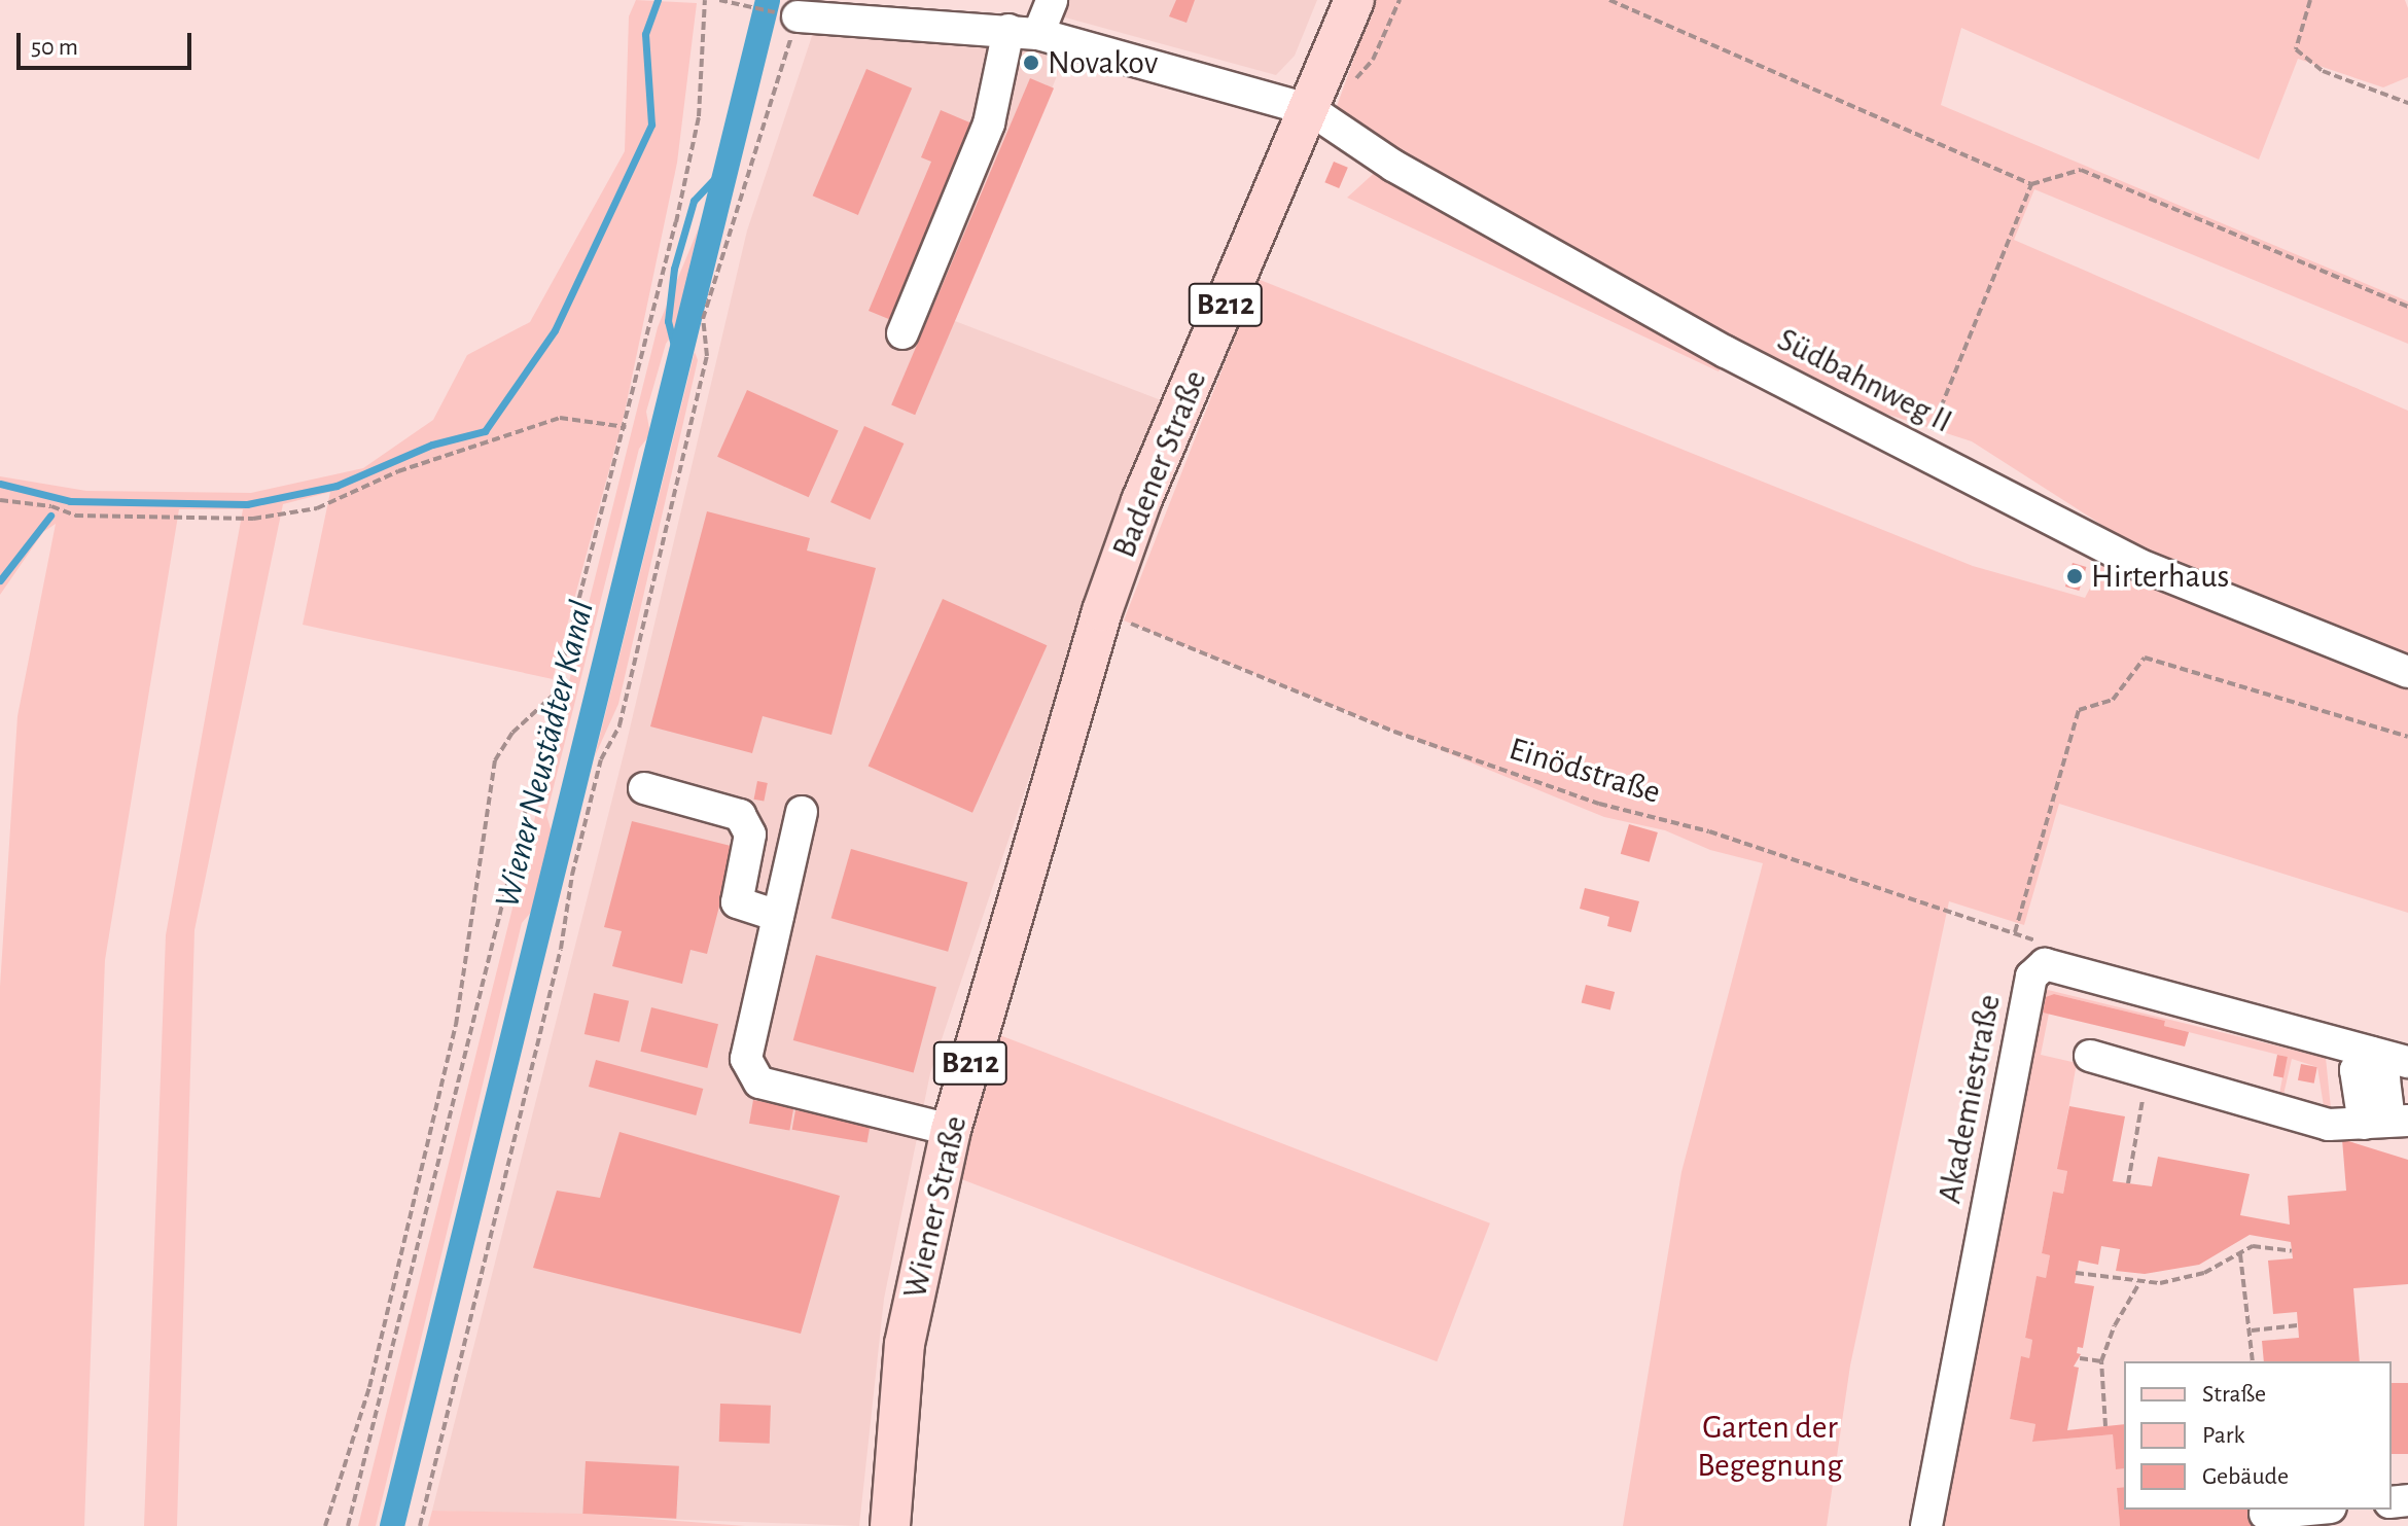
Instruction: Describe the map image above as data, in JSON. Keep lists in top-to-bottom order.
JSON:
{
  "streets": {
    "main road": ["B212", "Badener Straße", "Wiener Straße"],
    "street": ["Südbahnweg II", "Akademiestraße"],
    "path": ["Einödstraße"]
  },
  "crossings": [
    ["Südbahnweg II", "Badener Straße"],
    ["Badener Straße", "Einödstraße"],
    ["Badener Straße", "Wiener Straße"],
    ["Einödstraße", "Akademiestraße"],
    ["Einödstraße", "Wiener Straße"]
  ],
  "water": ["Wiener Neustädter Kanal"],
  "parks": ["Garten der Begegnung"],
  "places": ["Novakov", "Hirterhaus"],
  "legend": ["Straße", "Park", "Gebäude"],
  "scale_bar": "50 m"
}
